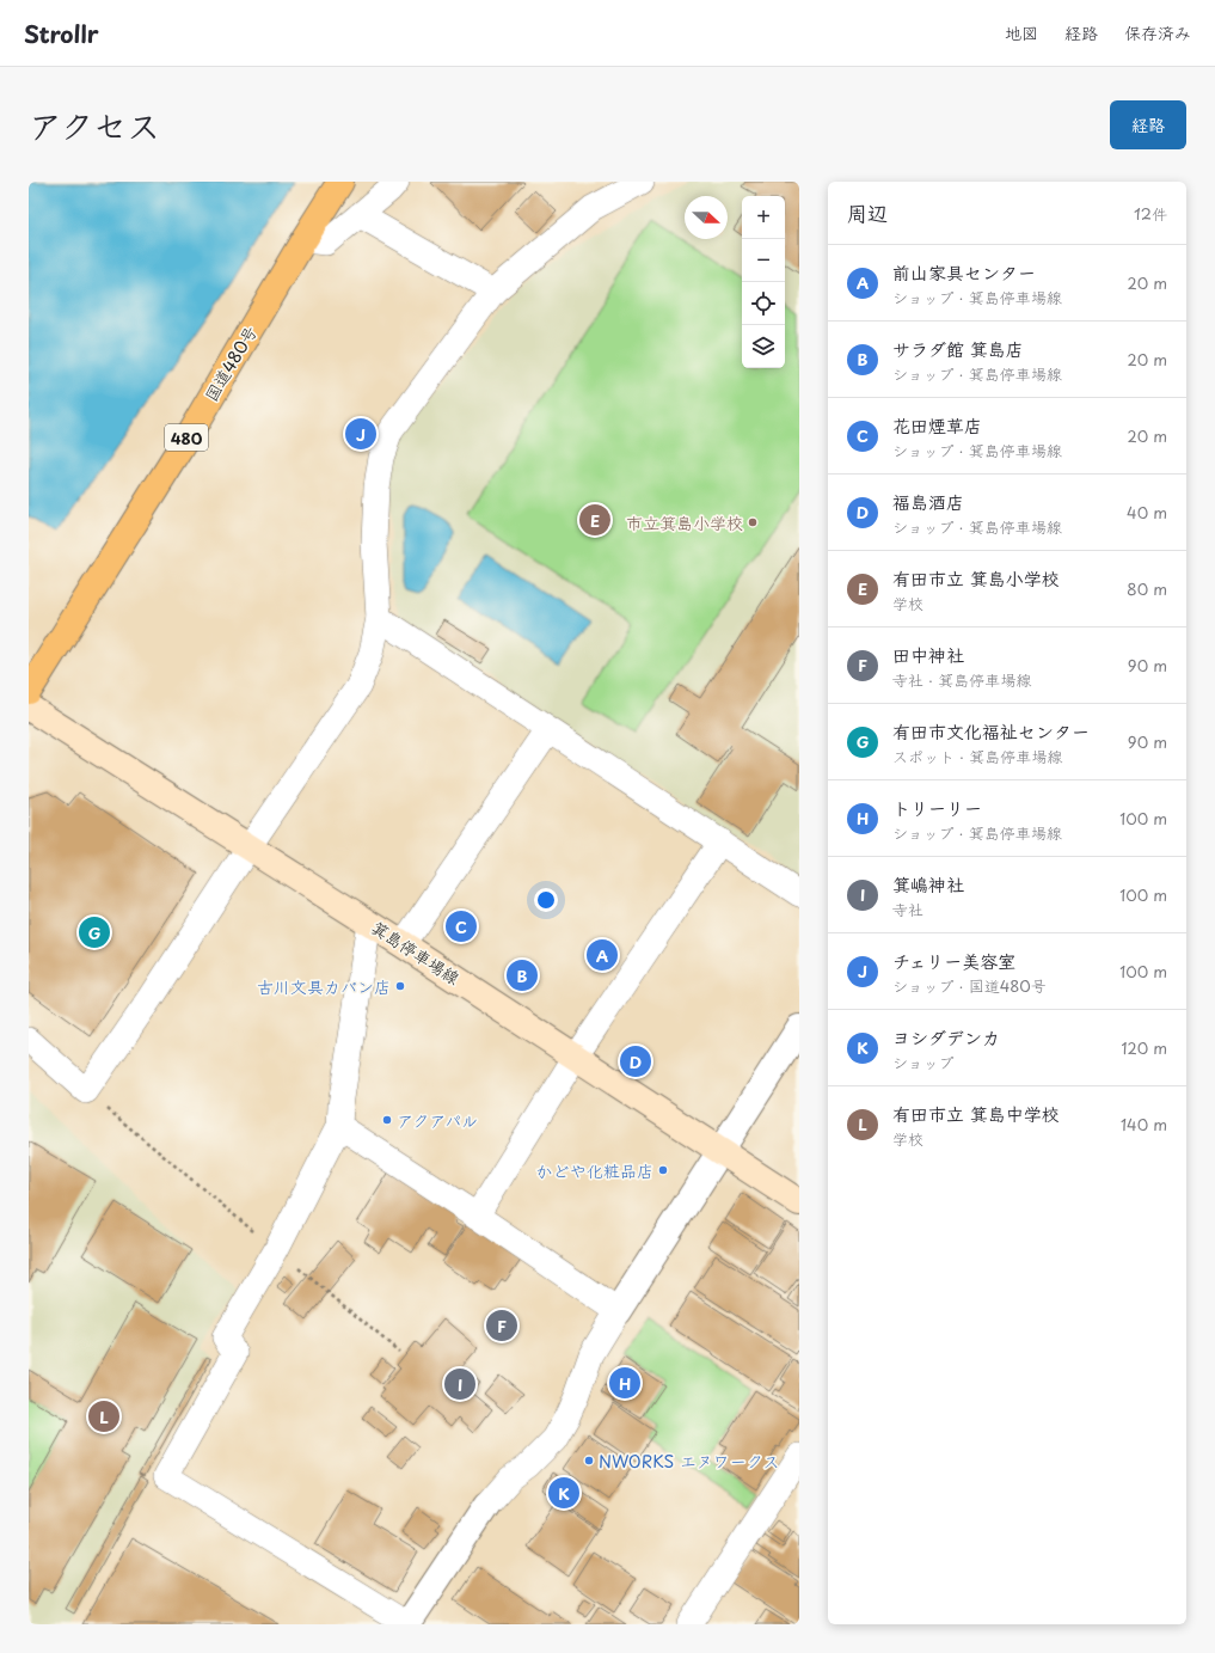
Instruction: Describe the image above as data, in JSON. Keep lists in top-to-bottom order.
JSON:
{
  "streets": {
    "highway": ["国道480号", "480"],
    "main road": ["箕島停車場線"]
  },
  "places": [
    "市立箕島小学校",
    "古川文具カバン店",
    "アクアパル",
    "かどや化粧品店",
    "NWORKS エヌワークス"
  ],
  "north": "right",
  "page": {
    "header": "Strollr",
    "nav": ["地図", "経路", "保存済み"],
    "title": "アクセス",
    "buttons": "経路",
    "heading": ["周辺", "12件"],
    "map_buttons": ["+", "−"],
    "list": [
      {
        "mark": "A",
        "name": "前山家具センター",
        "note": "ショップ · 箕島停車場線",
        "value": "20 m"
      },
      {
        "mark": "B",
        "name": "サラダ館 箕島店",
        "note": "ショップ · 箕島停車場線",
        "value": "20 m"
      },
      {
        "mark": "C",
        "name": "花田煙草店",
        "note": "ショップ · 箕島停車場線",
        "value": "20 m"
      },
      {
        "mark": "D",
        "name": "福島酒店",
        "note": "ショップ · 箕島停車場線",
        "value": "40 m"
      },
      {
        "mark": "E",
        "name": "有田市立 箕島小学校",
        "note": "学校",
        "value": "80 m"
      },
      {
        "mark": "F",
        "name": "田中神社",
        "note": "寺社 · 箕島停車場線",
        "value": "90 m"
      },
      {
        "mark": "G",
        "name": "有田市文化福祉センター",
        "note": "スポット · 箕島停車場線",
        "value": "90 m"
      },
      {
        "mark": "H",
        "name": "トリーリー",
        "note": "ショップ · 箕島停車場線",
        "value": "100 m"
      },
      {
        "mark": "I",
        "name": "箕嶋神社",
        "note": "寺社",
        "value": "100 m"
      },
      {
        "mark": "J",
        "name": "チェリー美容室",
        "note": "ショップ · 国道480号",
        "value": "100 m"
      },
      {
        "mark": "K",
        "name": "ヨシダデンカ",
        "note": "ショップ",
        "value": "120 m"
      },
      {
        "mark": "L",
        "name": "有田市立 箕島中学校",
        "note": "学校",
        "value": "140 m"
      }
    ],
    "pins": [
      "J",
      "E",
      "C",
      "G",
      "A",
      "B",
      "D",
      "F",
      "H",
      "I",
      "L",
      "K"
    ]
  }
}
